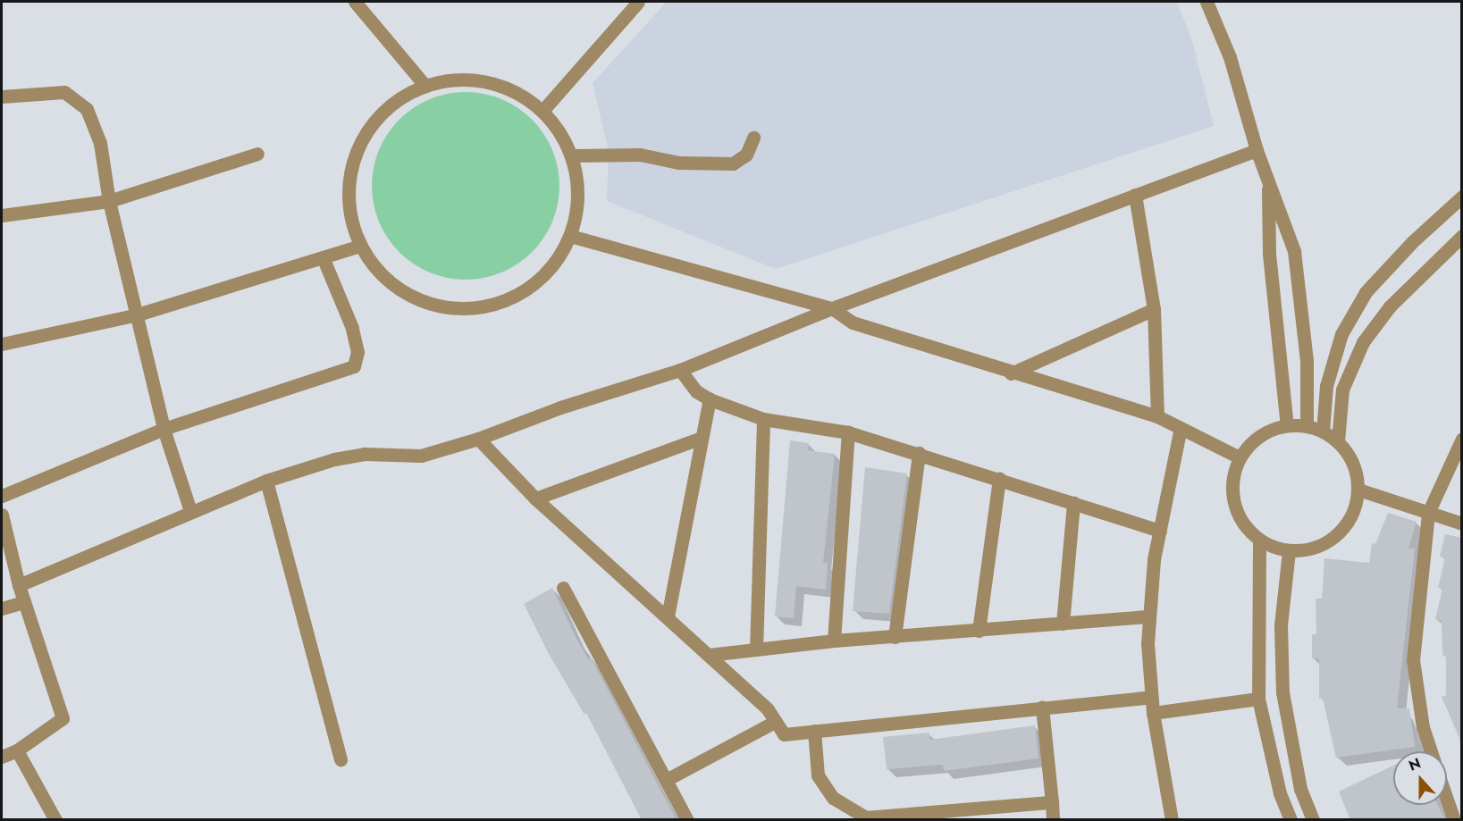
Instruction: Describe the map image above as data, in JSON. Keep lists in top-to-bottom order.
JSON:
{
  "north": "top"
}
